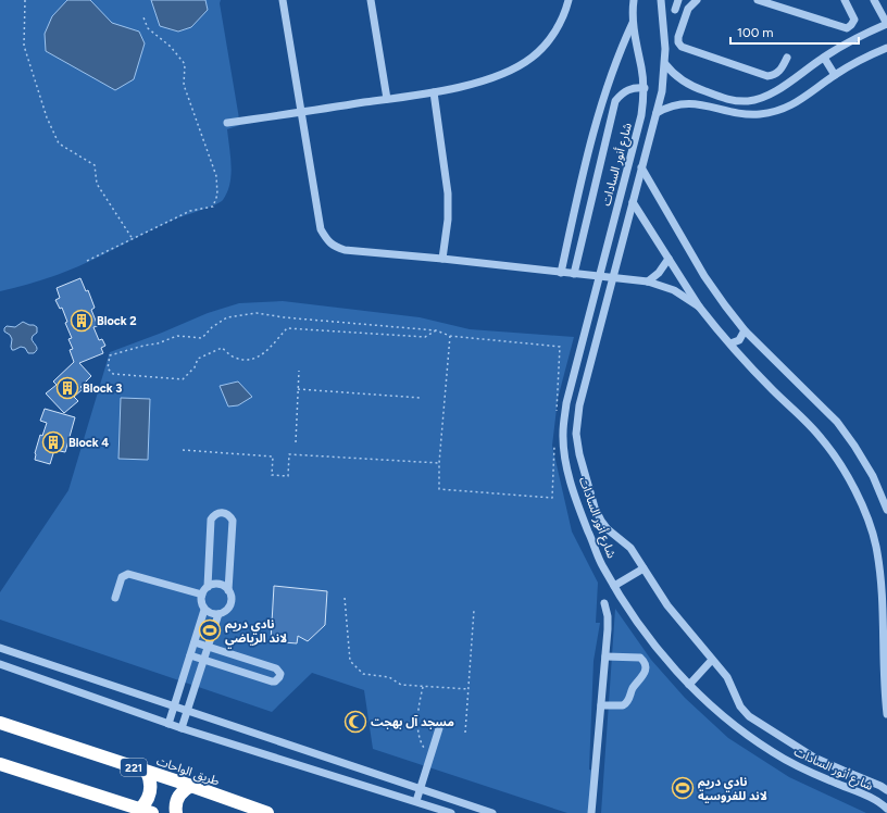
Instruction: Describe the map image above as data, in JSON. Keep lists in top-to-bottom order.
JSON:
{
  "streets": {
    "highway": ["221", "طريق الواحات"],
    "street": ["شارع أنور السادات"]
  },
  "places": {
    "building": ["Block 2", "Block 3", "Block 4"],
    "sports": ["نادي دريم لاند الرياضي", "نادي دريم لاند للفروسية"],
    "mosque": ["مسجد آل بهجت"]
  },
  "scale_bar": "100 m"
}
